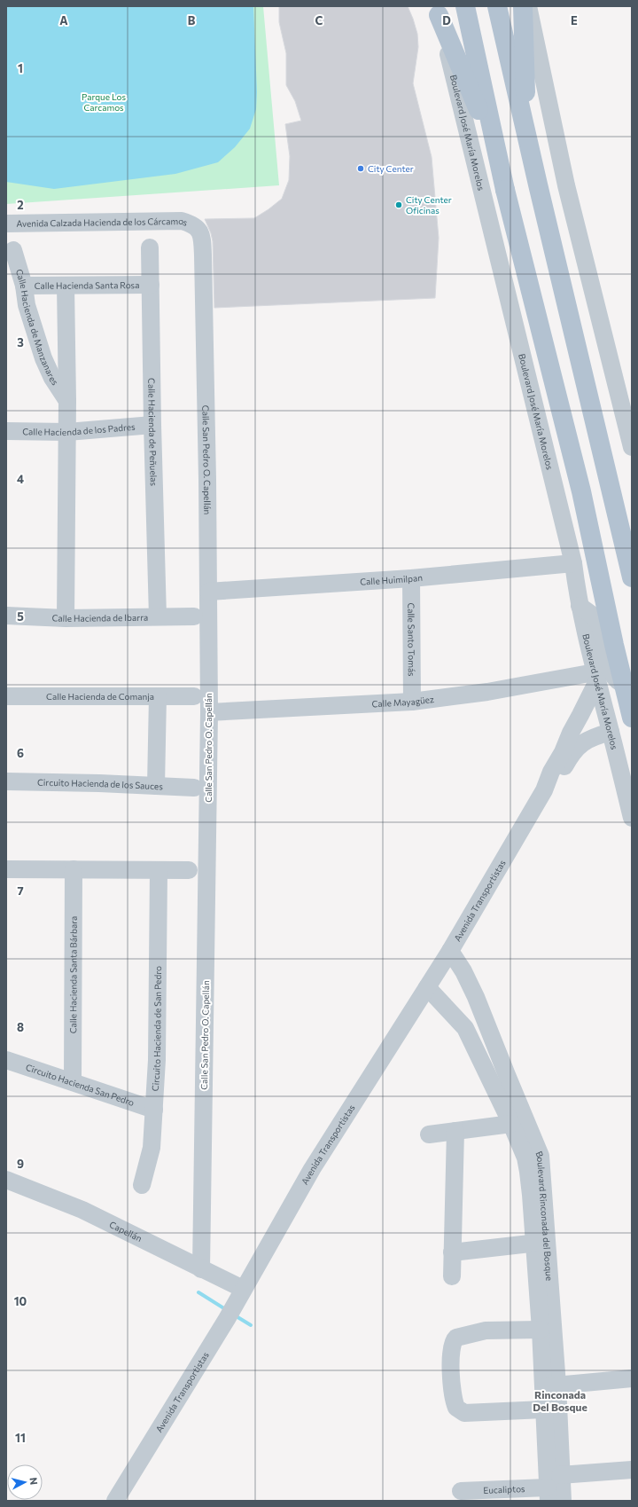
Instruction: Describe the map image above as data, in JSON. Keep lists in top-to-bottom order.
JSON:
{
  "streets": {
    "street": [
      "Boulevard José María Morelos",
      "Avenida Calzada Hacienda de los Cárcamos",
      "Calle Hacienda Santa Rosa",
      "Calle Hacienda de Manzanares",
      "Calle Hacienda de los Padres",
      "Calle Hacienda de Peñuelas",
      "Calle San Pedro O. Capellán",
      "Calle Huimilpan",
      "Calle Hacienda de Ibarra",
      "Calle Santo Tomás",
      "Calle Hacienda de Comanja",
      "Calle Mayagüez",
      "Circuito Hacienda de los Sauces",
      "Avenida Transportistas",
      "Calle Hacienda Santa Bárbara",
      "Circuito Hacienda de San Pedro",
      "Circuito Hacienda San Pedro",
      "Boulevard Rinconada del Bosque",
      "Capellán",
      "Eucaliptos"
    ]
  },
  "crossings": [
    ["Boulevard José María Morelos", "Calle Huimilpan"],
    ["Boulevard José María Morelos", "Calle Mayagüez"],
    ["Boulevard José María Morelos", "Avenida Transportistas"],
    ["Avenida Calzada Hacienda de los Cárcamos", "Calle San Pedro O. Capellán"],
    ["Calle Hacienda Santa Rosa", "Calle Hacienda de Manzanares"],
    ["Calle Hacienda Santa Rosa", "Calle Hacienda de Peñuelas"],
    ["Calle Hacienda de los Padres", "Calle Hacienda de Peñuelas"],
    ["Calle Hacienda de Peñuelas", "Calle Hacienda de Ibarra"],
    ["Calle San Pedro O. Capellán", "Calle Huimilpan"],
    ["Calle San Pedro O. Capellán", "Calle Mayagüez"],
    ["Calle San Pedro O. Capellán", "Capellán"],
    ["Calle Huimilpan", "Calle Santo Tomás"],
    ["Calle Santo Tomás", "Calle Mayagüez"],
    ["Calle Mayagüez", "Avenida Transportistas"],
    ["Avenida Transportistas", "Boulevard Rinconada del Bosque"],
    ["Avenida Transportistas", "Capellán"],
    ["Calle Hacienda Santa Bárbara", "Circuito Hacienda San Pedro"],
    ["Circuito Hacienda de San Pedro", "Circuito Hacienda San Pedro"],
    ["Boulevard Rinconada del Bosque", "Eucaliptos"]
  ],
  "districts": ["Rinconada Del Bosque"],
  "parks": ["Parque Los Carcamos"],
  "places": ["City Center", "City Center Oficinas"],
  "north": "right",
  "grid": {
    "columns": [
      "A",
      "B",
      "C",
      "D",
      "E"
    ],
    "rows": [
      "1",
      "2",
      "3",
      "4",
      "5",
      "6",
      "7",
      "8",
      "9",
      "10",
      "11"
    ]
  }
}
